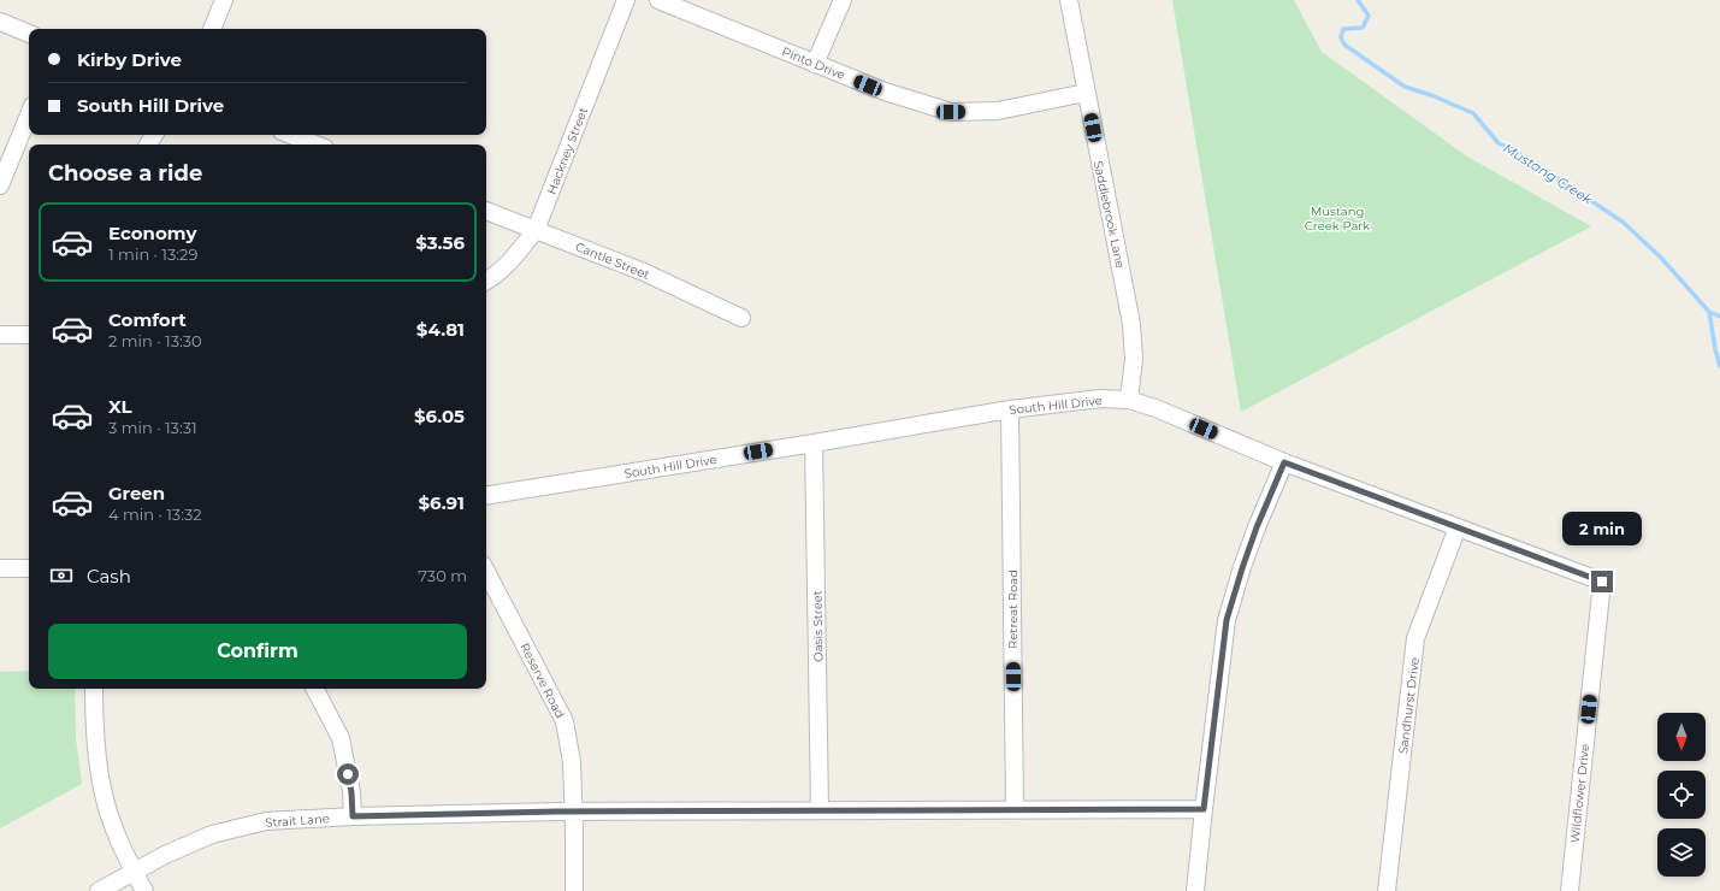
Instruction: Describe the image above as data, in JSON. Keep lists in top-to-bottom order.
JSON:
{
  "streets": {
    "street": [
      "Pinto Drive",
      "Hackney Street",
      "Saddlebrook Lane",
      "Cantle Street",
      "South Hill Drive",
      "Retreat Road",
      "Oasis Street",
      "Reserve Road",
      "Sandhurst Drive",
      "Wildflower Drive",
      "Strait Lane"
    ]
  },
  "crossings": [
    ["Pinto Drive", "Saddlebrook Lane"],
    ["Hackney Street", "Cantle Street"],
    ["Saddlebrook Lane", "South Hill Drive"],
    ["South Hill Drive", "Retreat Road"],
    ["South Hill Drive", "Oasis Street"],
    ["South Hill Drive", "Sandhurst Drive"],
    ["South Hill Drive", "Wildflower Drive"],
    ["Retreat Road", "Strait Lane"],
    ["Oasis Street", "Strait Lane"],
    ["Reserve Road", "Strait Lane"]
  ],
  "water": ["Mustang Creek"],
  "parks": ["Mustang Creek Park"],
  "north": "bottom",
  "page": {
    "banner": ["Kirby Drive", "South Hill Drive"],
    "heading": "Choose a ride",
    "list": [
      {
        "name": "Economy",
        "note": "1 min · 13:29",
        "value": "$3.56"
      },
      {
        "name": "Comfort",
        "note": "2 min · 13:30",
        "value": "$4.81"
      },
      {
        "name": "XL",
        "note": "3 min · 13:31",
        "value": "$6.05"
      },
      {
        "name": "Green",
        "note": "4 min · 13:32",
        "value": "$6.91"
      }
    ],
    "bubble": "2 min",
    "pay": ["Cash", "730 m"],
    "buttons": "Confirm"
  }
}
